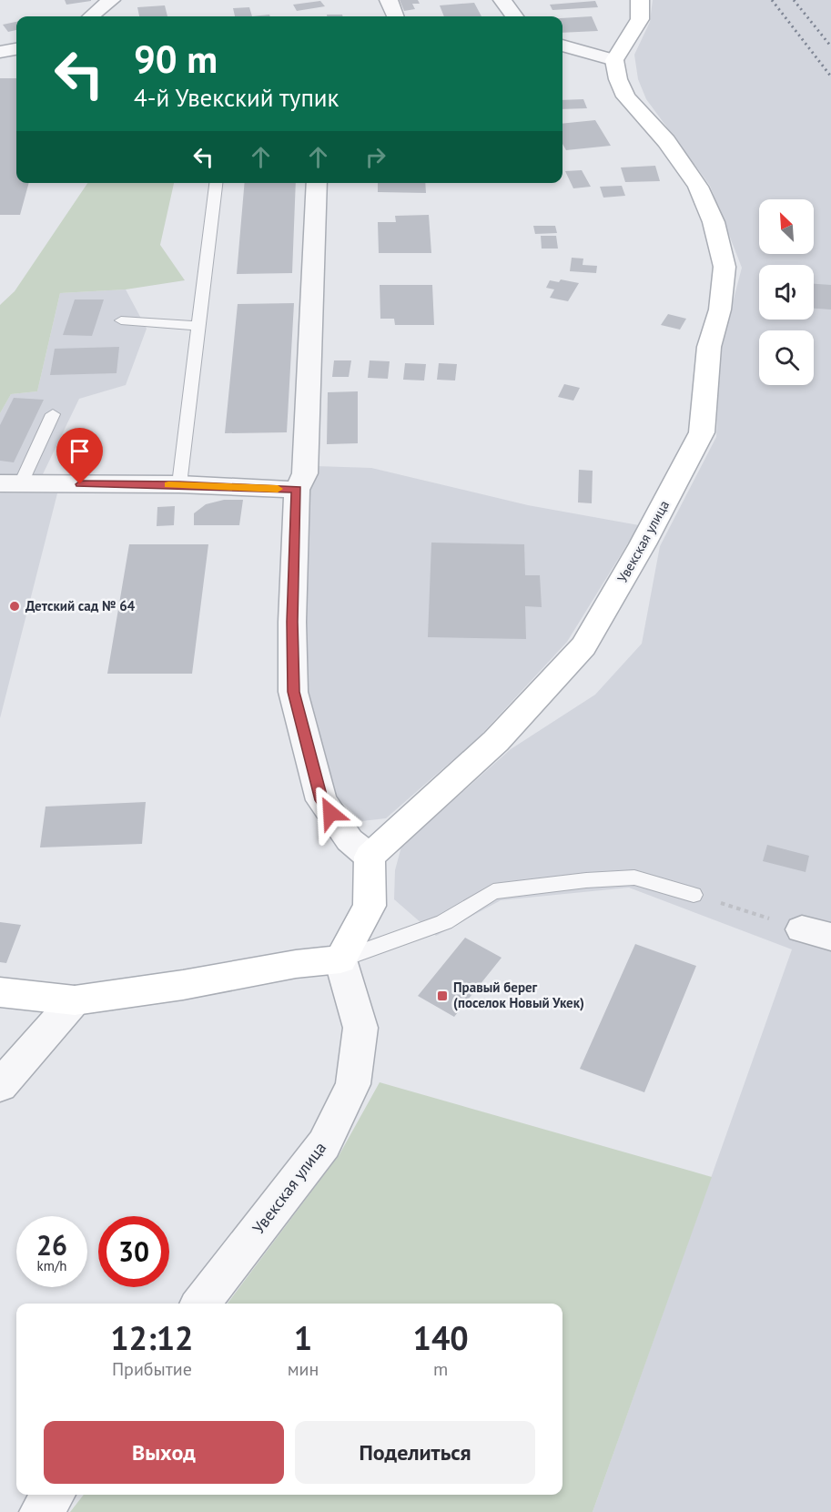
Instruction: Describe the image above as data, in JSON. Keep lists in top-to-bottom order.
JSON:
{
  "streets": {
    "street": ["Увекская улица"]
  },
  "places": {
    "other": ["Детский сад № 64"],
    "transit": ["Правый берег (поселок Новый Укек)"]
  },
  "north": "top left",
  "page": {
    "turn": ["90 m", "4-й Увекский тупик"],
    "speed": "26 km/h",
    "limit": "30",
    "eta": [
      "12:12",
      "Прибытие",
      "1",
      "мин",
      "140",
      "m"
    ],
    "buttons": ["Выход", "Поделиться"]
  }
}
